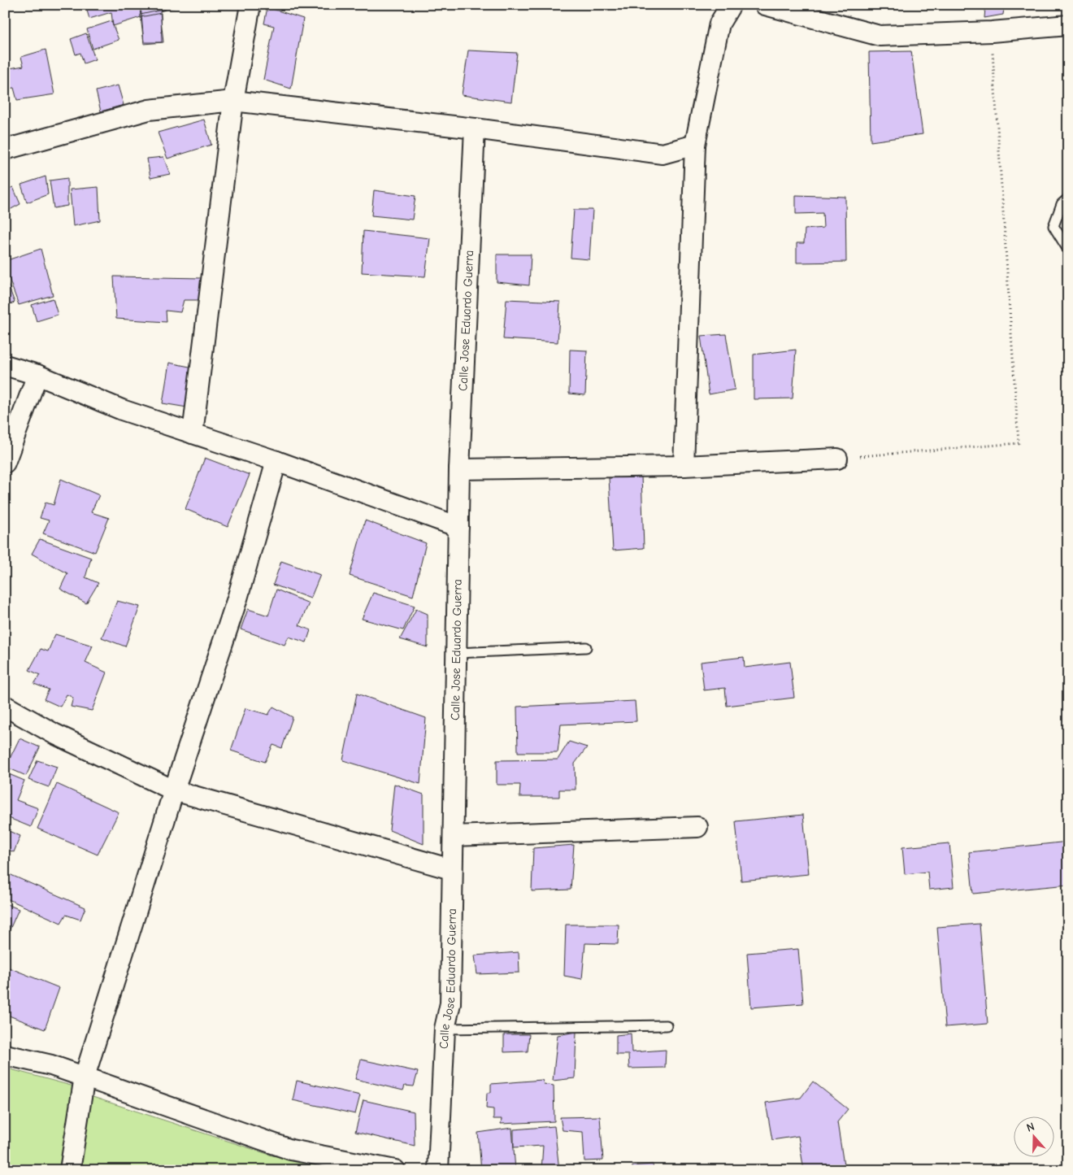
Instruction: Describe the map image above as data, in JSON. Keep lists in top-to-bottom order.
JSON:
{
  "streets": {
    "street": ["Calle Jose Eduardo Guerra"]
  },
  "north": "top"
}
